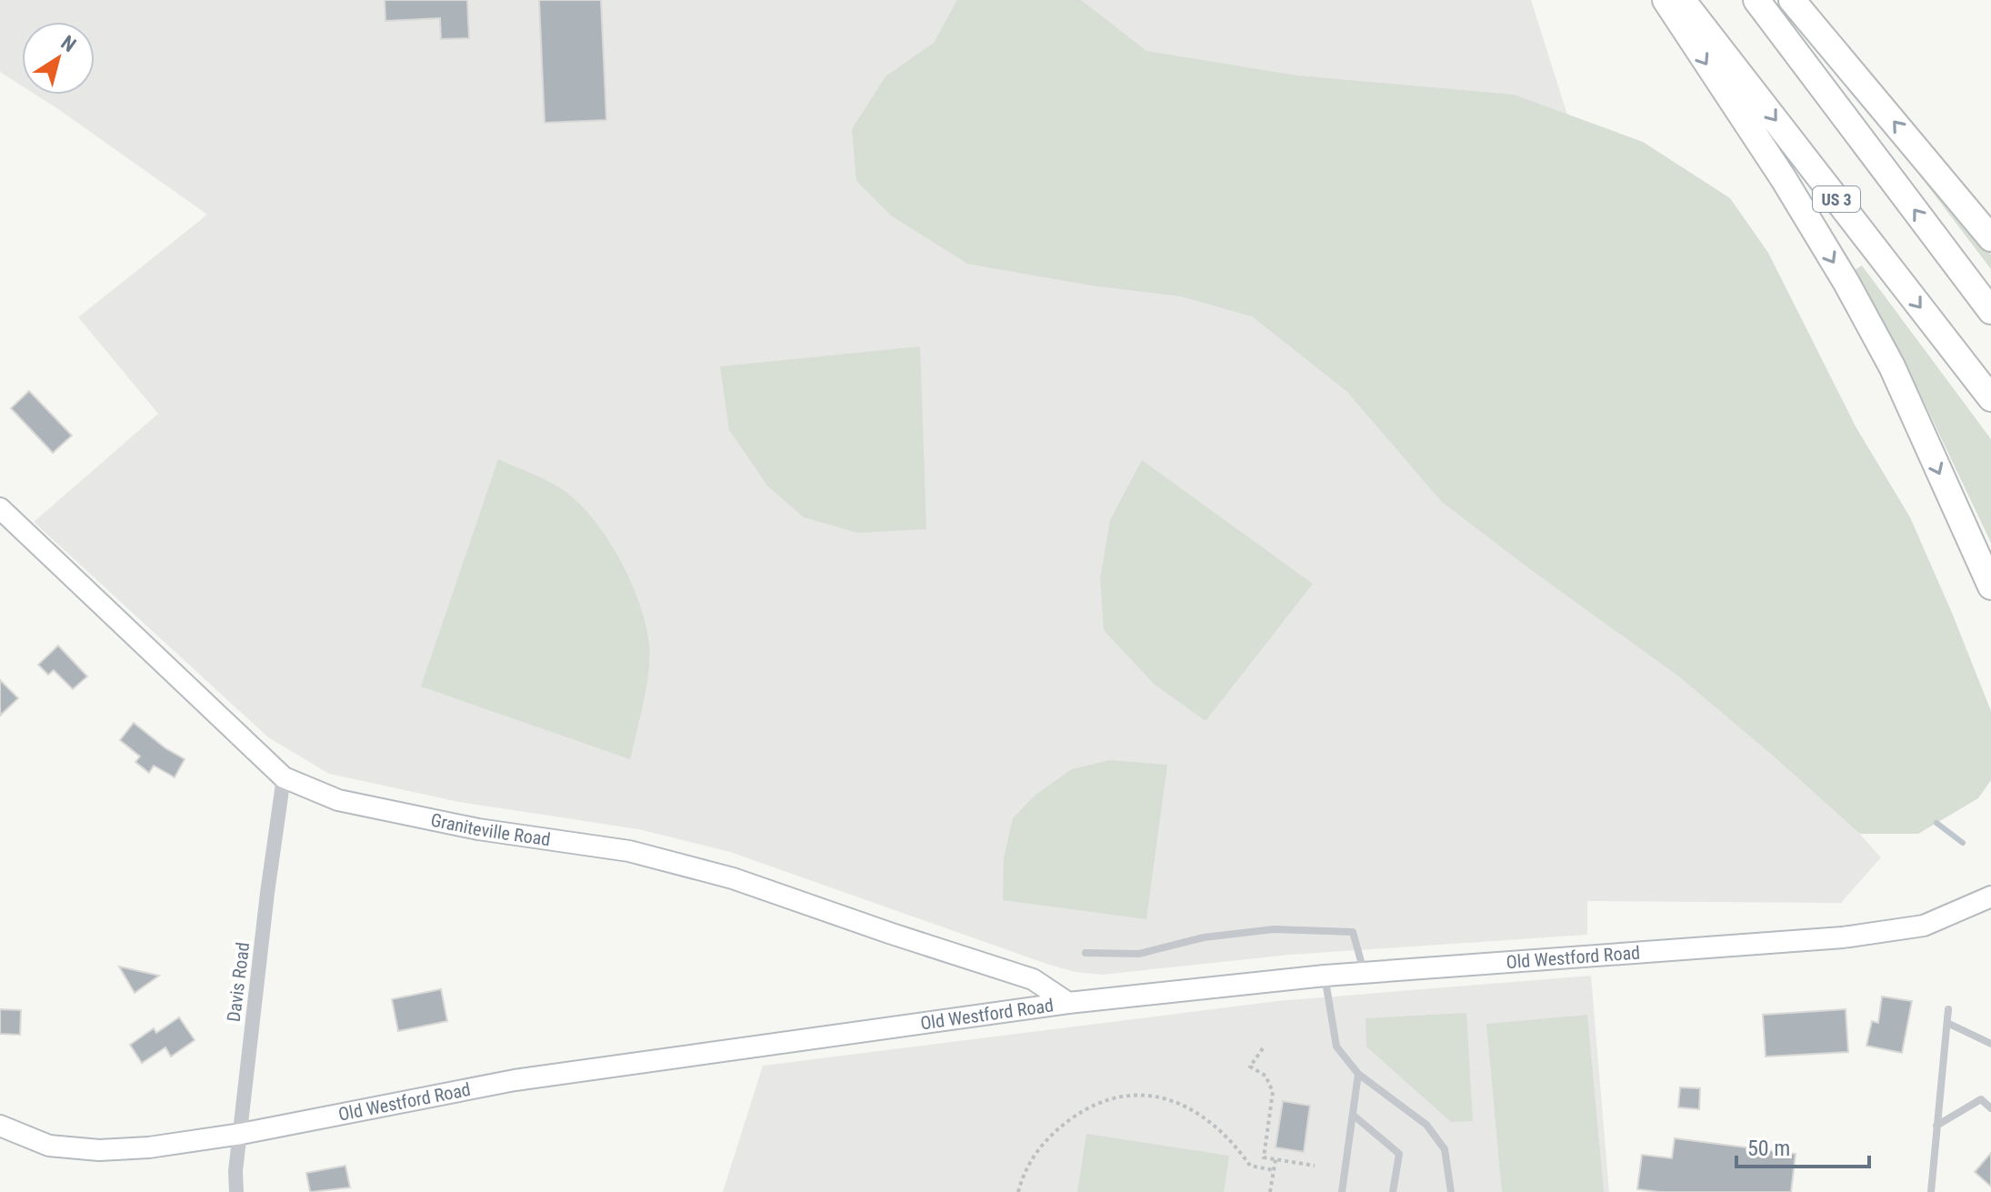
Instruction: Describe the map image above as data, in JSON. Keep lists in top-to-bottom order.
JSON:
{
  "streets": {
    "highway": ["US 3"],
    "main road": ["Graniteville Road", "Old Westford Road"],
    "street": ["Davis Road"]
  },
  "crossings": [
    ["Graniteville Road", "Old Westford Road"],
    ["Graniteville Road", "Davis Road"],
    ["Old Westford Road", "Davis Road"]
  ],
  "scale_bar": "50 m",
  "north": "top right"
}
